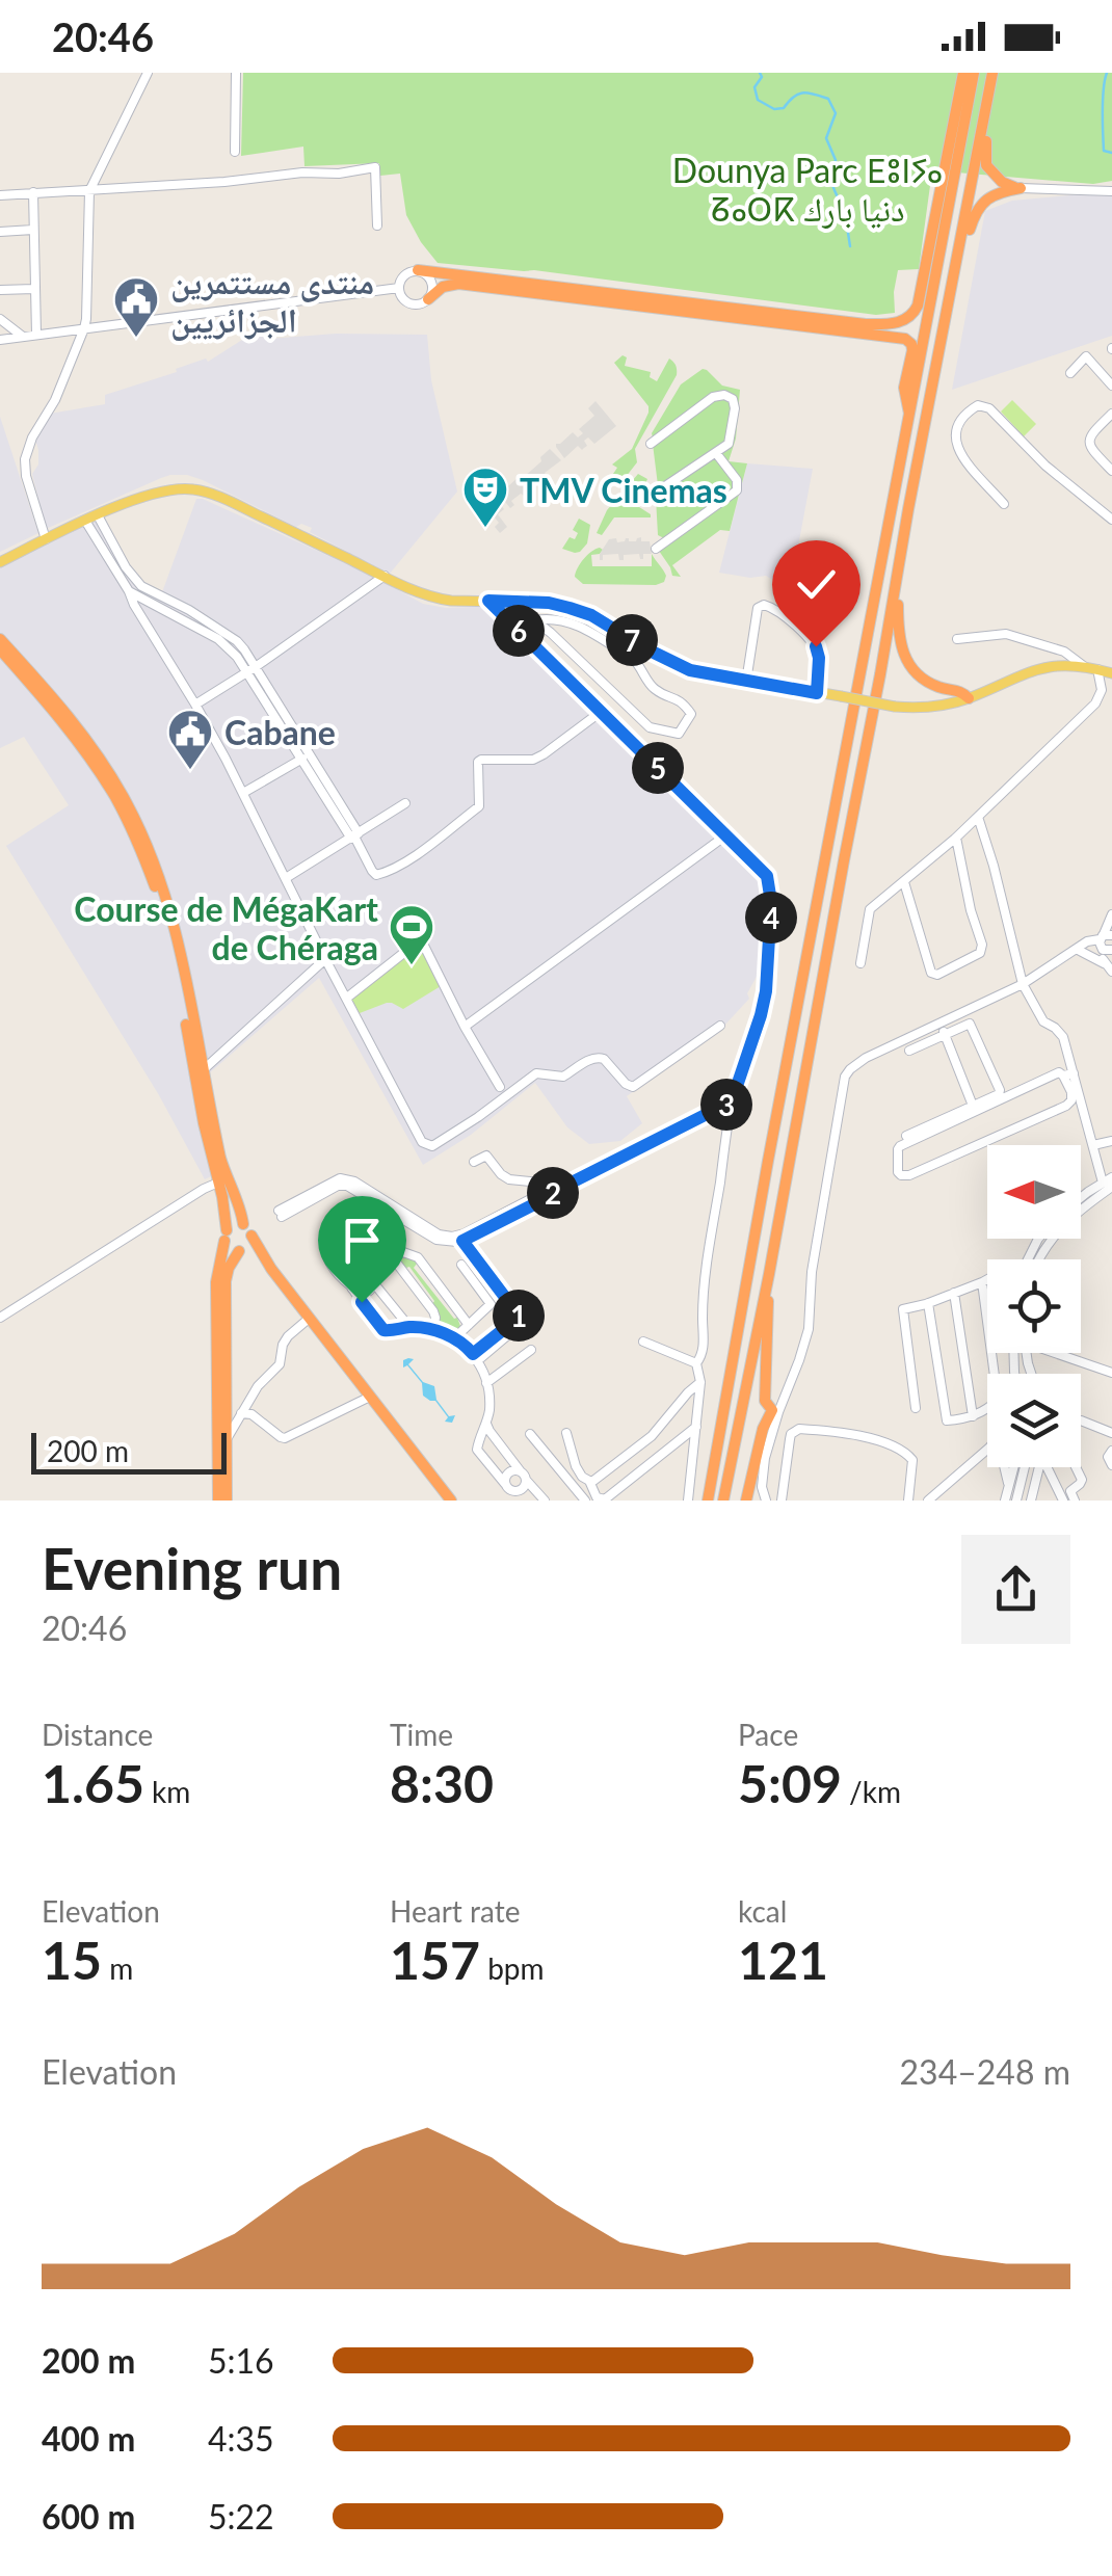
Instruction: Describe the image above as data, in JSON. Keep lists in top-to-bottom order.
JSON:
{
  "parks": ["Dounya Parc ⴹⵓⵏⵢⴰ ⵒⴰⵔⴽ دنيا بارك"],
  "places": {
    "public building": ["منتدى مستتمرين الجزائريين", "Cabane"],
    "theatre": ["TMV Cinemas"],
    "sports": ["Course de MégaKart de Chéraga"]
  },
  "scale_bar": "200 m",
  "north": "left",
  "page": {
    "status": "20:46",
    "pins": [
      "6",
      "7",
      "5",
      "4",
      "3",
      "2",
      "1"
    ],
    "scale": "200 m",
    "heading": ["Evening run", "20:46"],
    "stats": [
      ["Distance", "1.65 km"],
      ["Time", "8:30"],
      ["Pace", "5:09 /km"],
      ["Elevation", "15 m"],
      ["Heart rate", "157 bpm"],
      ["kcal", "121"]
    ],
    "chart": ["Elevation", "234–248 m"],
    "list": [
      {
        "name": "200 m",
        "note": "5:16"
      },
      {
        "name": "400 m",
        "note": "4:35"
      },
      {
        "name": "600 m",
        "note": "5:22"
      }
    ]
  }
}
